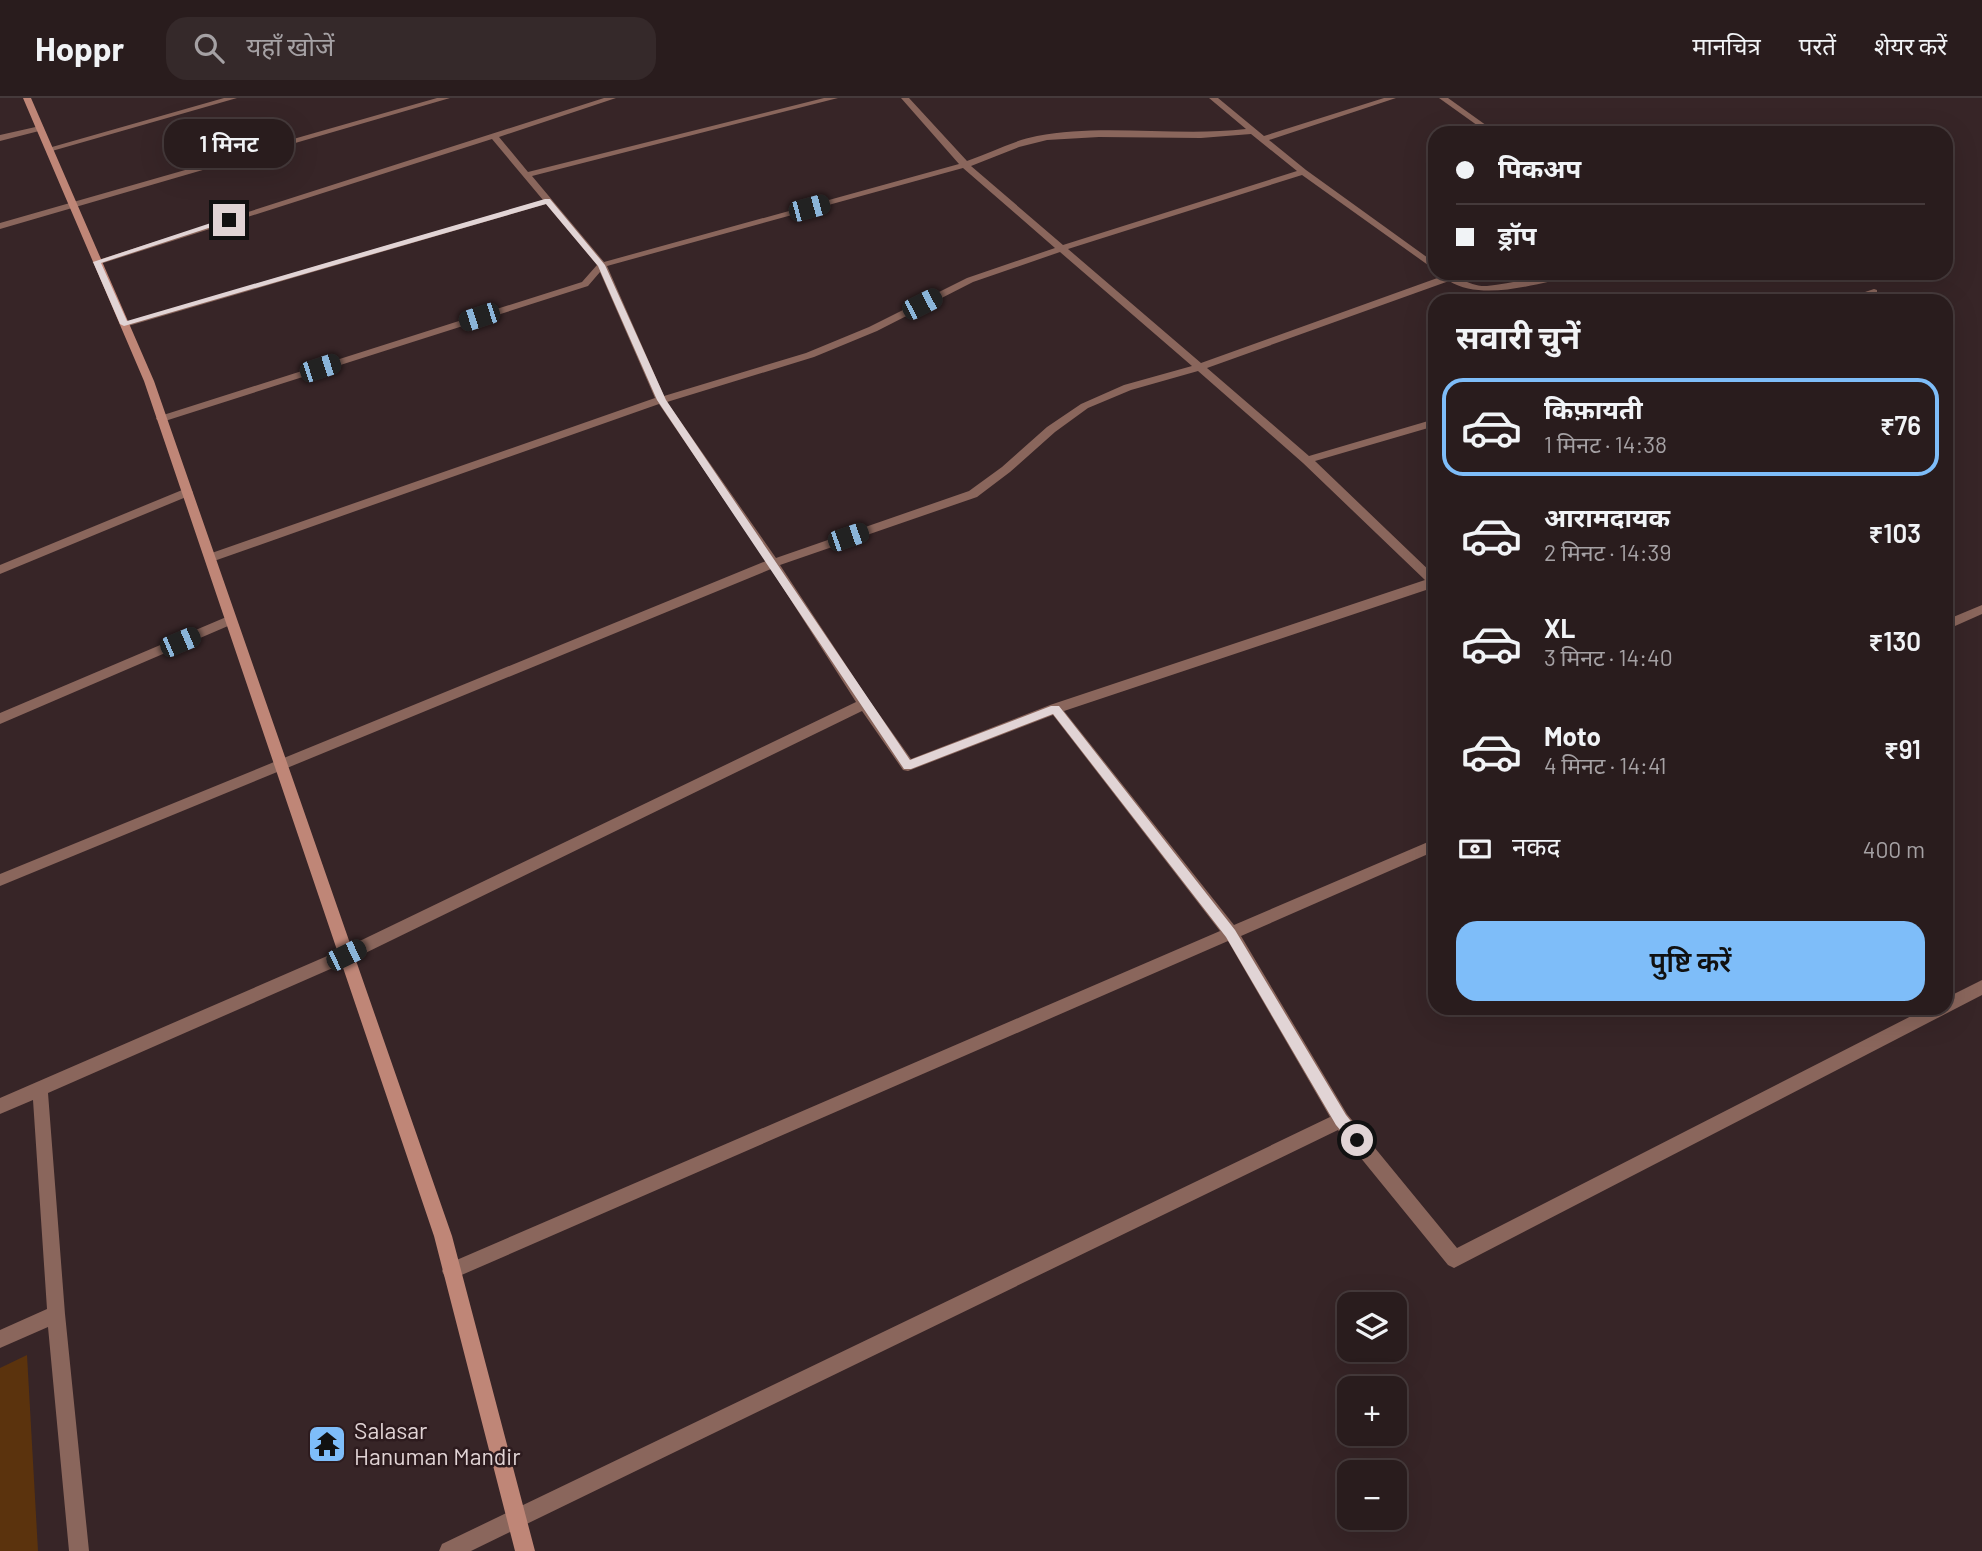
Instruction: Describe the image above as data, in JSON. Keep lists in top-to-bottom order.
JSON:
{
  "places": {
    "temple": ["Salasar Hanuman Mandir"]
  },
  "page": {
    "header": "Hoppr",
    "search": "यहाँ खोजें",
    "nav": ["मानचित्र", "परतें", "शेयर करें"],
    "bubble": "1 मिनट",
    "banner": ["पिकअप", "ड्रॉप"],
    "heading": "सवारी चुनें",
    "list": [
      {
        "name": "किफ़ायती",
        "note": "1 मिनट · 14:38",
        "value": "₹76"
      },
      {
        "name": "आरामदायक",
        "note": "2 मिनट · 14:39",
        "value": "₹103"
      },
      {
        "name": "XL",
        "note": "3 मिनट · 14:40",
        "value": "₹130"
      },
      {
        "name": "Moto",
        "note": "4 मिनट · 14:41",
        "value": "₹91"
      }
    ],
    "pay": ["नकद", "400 m"],
    "buttons": "पुष्टि करें",
    "map_buttons": ["+", "−"]
  }
}
